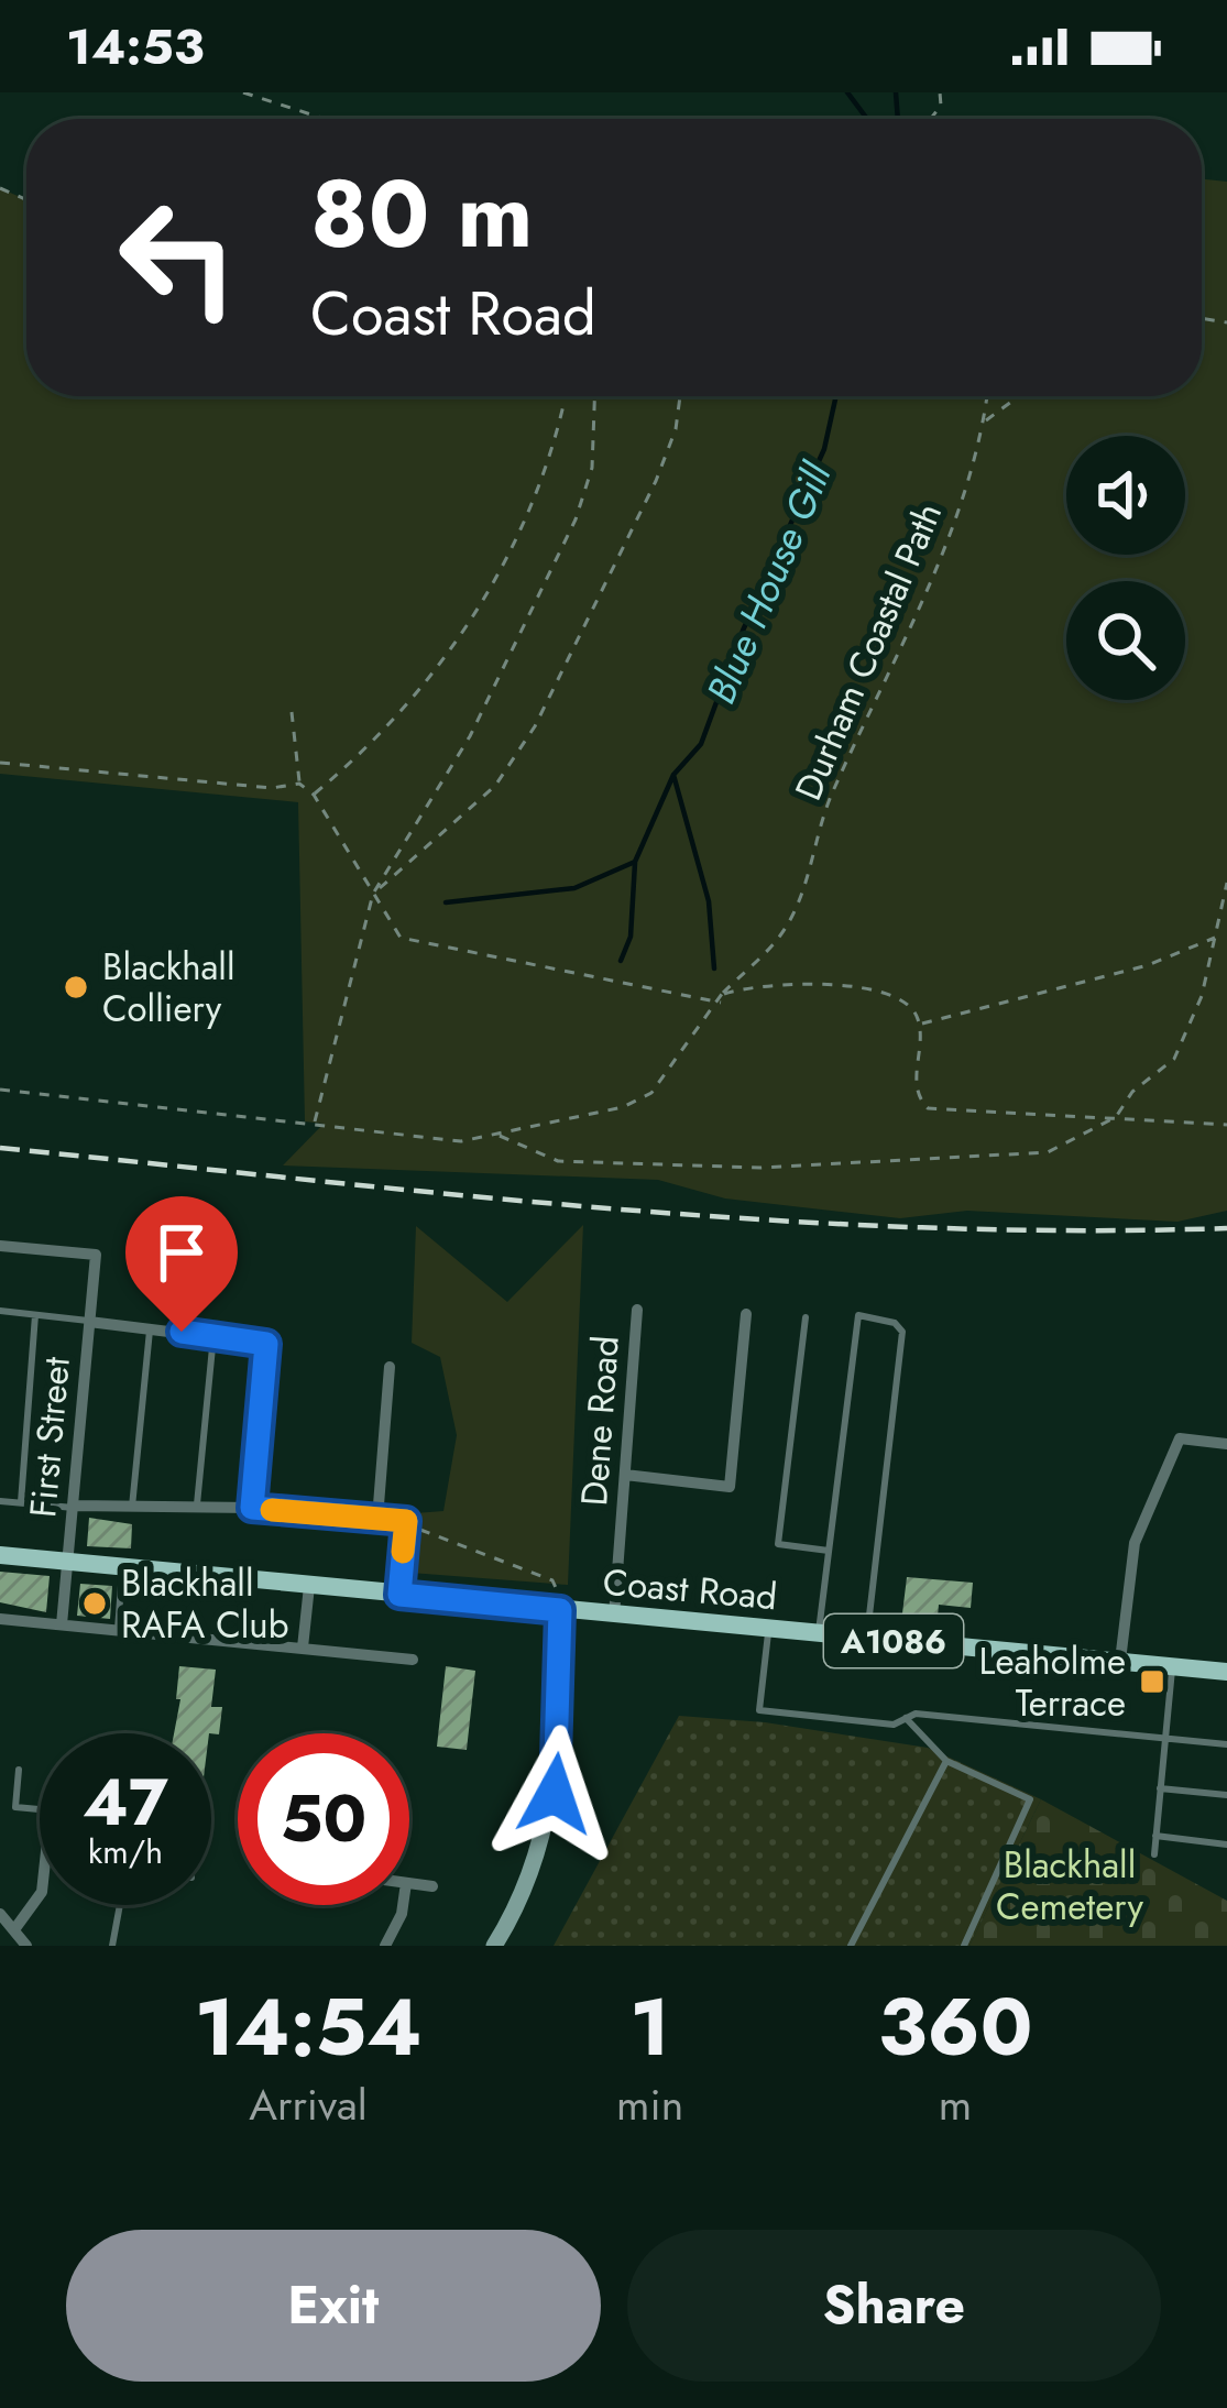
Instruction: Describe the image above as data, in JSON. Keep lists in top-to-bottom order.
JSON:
{
  "streets": {
    "main road": ["Coast Road", "A1086"],
    "street": ["Dene Road", "First Street"],
    "path": ["Durham Coastal Path"]
  },
  "crossings": [
    ["Dene Road", "Coast Road"],
    ["First Street", "Coast Road"],
    ["First Street", "A1086"],
    ["Coast Road", "A1086"]
  ],
  "water": ["Blue House Gill"],
  "parks": ["Blackhall Cemetery"],
  "places": {
    "other": ["Blackhall Colliery", "Blackhall RAFA Club"],
    "transit": ["Leaholme Terrace"]
  },
  "page": {
    "status": "14:53",
    "turn": ["80 m", "Coast Road"],
    "speed": "47 km/h",
    "limit": "50",
    "eta": [
      "14:54",
      "Arrival",
      "1",
      "min",
      "360",
      "m"
    ],
    "buttons": ["Exit", "Share"]
  }
}
